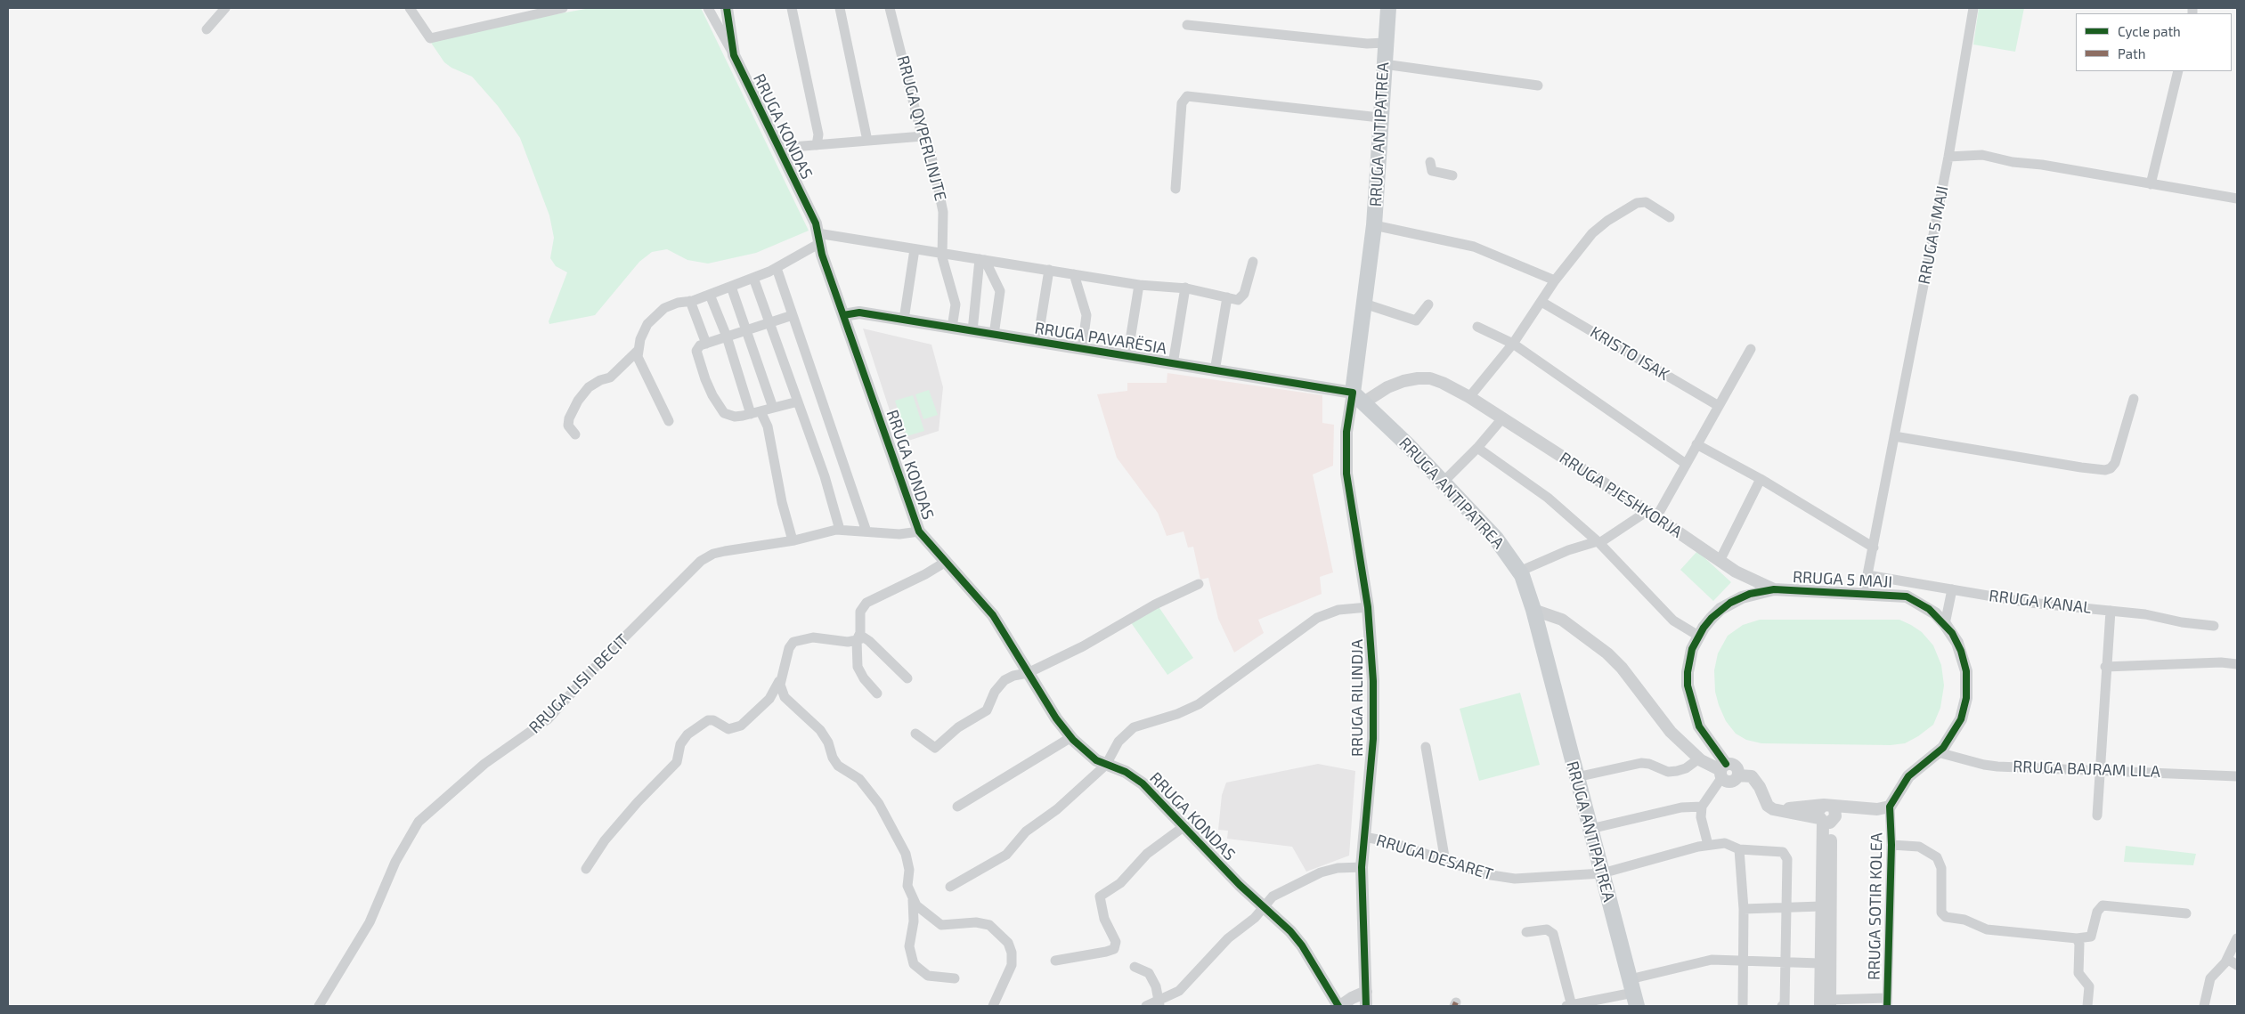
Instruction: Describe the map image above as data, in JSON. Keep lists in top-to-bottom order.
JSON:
{
  "streets": {
    "main road": ["RRUGA ANTIPATREA"],
    "street": [
      "RRUGA KONDAS",
      "RRUGA QYPERLINJTE",
      "RRUGA 5 MAJI",
      "RRUGA PAVARËSIA",
      "KRISTO ISAK",
      "RRUGA PJESHKORJA",
      "RRUGA KANAL",
      "RRUGA LISI I BECIT",
      "RRUGA RILINDJA",
      "RRUGA BAJRAM LILA",
      "RRUGA DESARET",
      "RRUGA SOTIR KOLEA"
    ]
  },
  "crossings": [
    ["RRUGA KONDAS", "RRUGA PAVARËSIA"],
    ["RRUGA KONDAS", "RRUGA LISI I BECIT"],
    ["RRUGA QYPERLINJTE", "RRUGA PAVARËSIA"],
    ["RRUGA ANTIPATREA", "RRUGA PAVARËSIA"],
    ["RRUGA ANTIPATREA", "RRUGA PJESHKORJA"],
    ["RRUGA ANTIPATREA", "RRUGA RILINDJA"],
    ["RRUGA ANTIPATREA", "RRUGA DESARET"],
    ["RRUGA 5 MAJI", "RRUGA PJESHKORJA"],
    ["RRUGA 5 MAJI", "RRUGA KANAL"],
    ["RRUGA 5 MAJI", "RRUGA BAJRAM LILA"],
    ["RRUGA 5 MAJI", "RRUGA SOTIR KOLEA"],
    ["RRUGA PAVARËSIA", "RRUGA PJESHKORJA"],
    ["RRUGA PAVARËSIA", "RRUGA RILINDJA"],
    ["RRUGA PJESHKORJA", "RRUGA RILINDJA"],
    ["RRUGA RILINDJA", "RRUGA DESARET"]
  ],
  "legend": ["Cycle path", "Path"]
}
